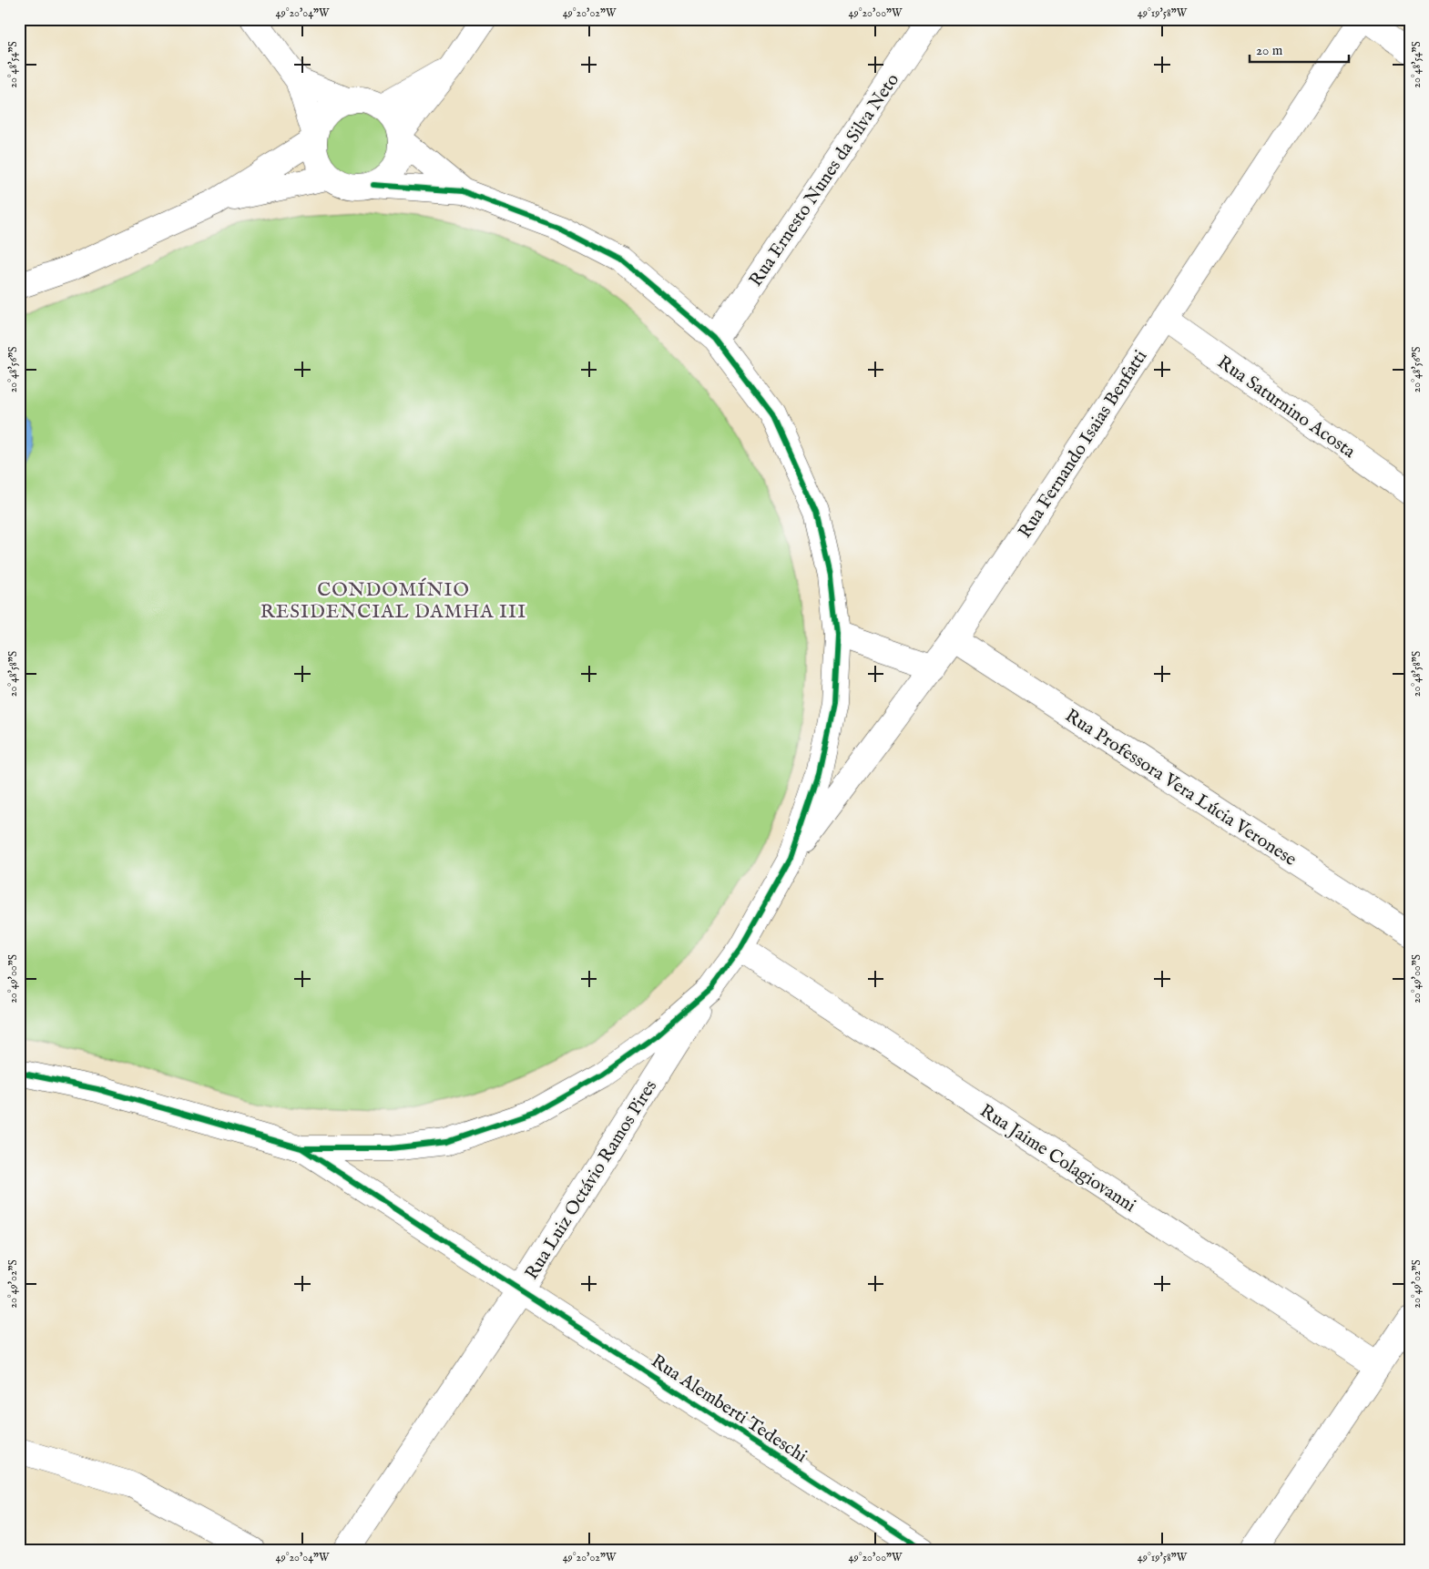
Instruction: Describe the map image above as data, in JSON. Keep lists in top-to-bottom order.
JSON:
{
  "streets": {
    "street": [
      "Rua Ernesto Nunes da Silva Neto",
      "Rua Saturnino Acosta",
      "Rua Fernando Isaias Benfatti",
      "Rua Professora Vera Lúcia Veronese",
      "Rua Jaime Colagiovanni",
      "Rua Luiz Octávio Ramos Pires",
      "Rua Alemberti Tedeschi"
    ]
  },
  "crossings": [
    ["Rua Saturnino Acosta", "Rua Fernando Isaias Benfatti"],
    ["Rua Fernando Isaias Benfatti", "Rua Professora Vera Lúcia Veronese"],
    ["Rua Luiz Octávio Ramos Pires", "Rua Alemberti Tedeschi"]
  ],
  "districts": ["CONDOMÍNIO RESIDENCIAL DAMHA III"],
  "scale_bar": "20 m",
  "coordinates": [
    "49°20'04\"W",
    "49°20'02\"W",
    "49°20'00\"W",
    "49°19'58\"W",
    "20°48'54\"S",
    "20°48'56\"S",
    "20°48'58\"S",
    "20°49'00\"S",
    "20°49'02\"S"
  ]
}
